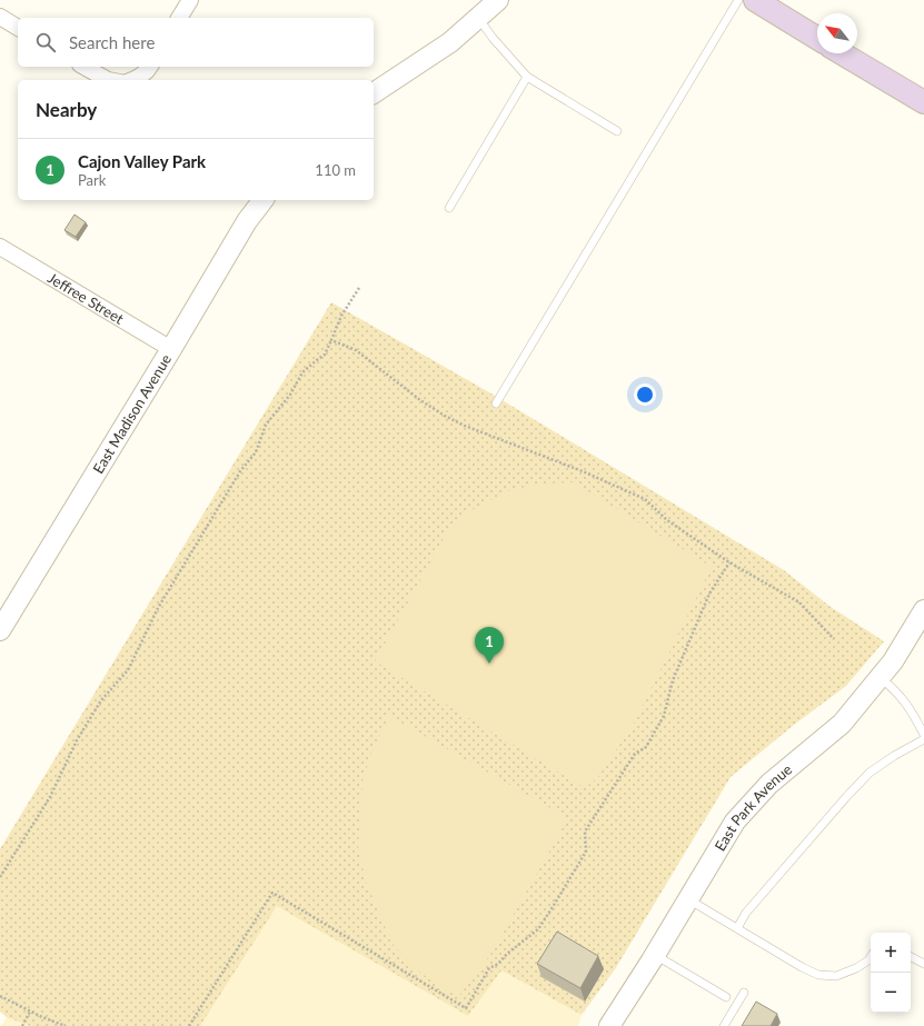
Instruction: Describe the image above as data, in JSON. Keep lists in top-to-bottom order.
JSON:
{
  "streets": {
    "street": ["Jeffree Street", "East Madison Avenue", "East Park Avenue"]
  },
  "crossings": [
    ["Jeffree Street", "East Madison Avenue"]
  ],
  "north": "top left",
  "page": {
    "search": "Search here",
    "heading": "Nearby",
    "list": [
      {
        "mark": "1",
        "name": "Cajon Valley Park",
        "note": "Park",
        "value": "110 m"
      }
    ],
    "pins": "1",
    "map_buttons": ["+", "−"]
  }
}
